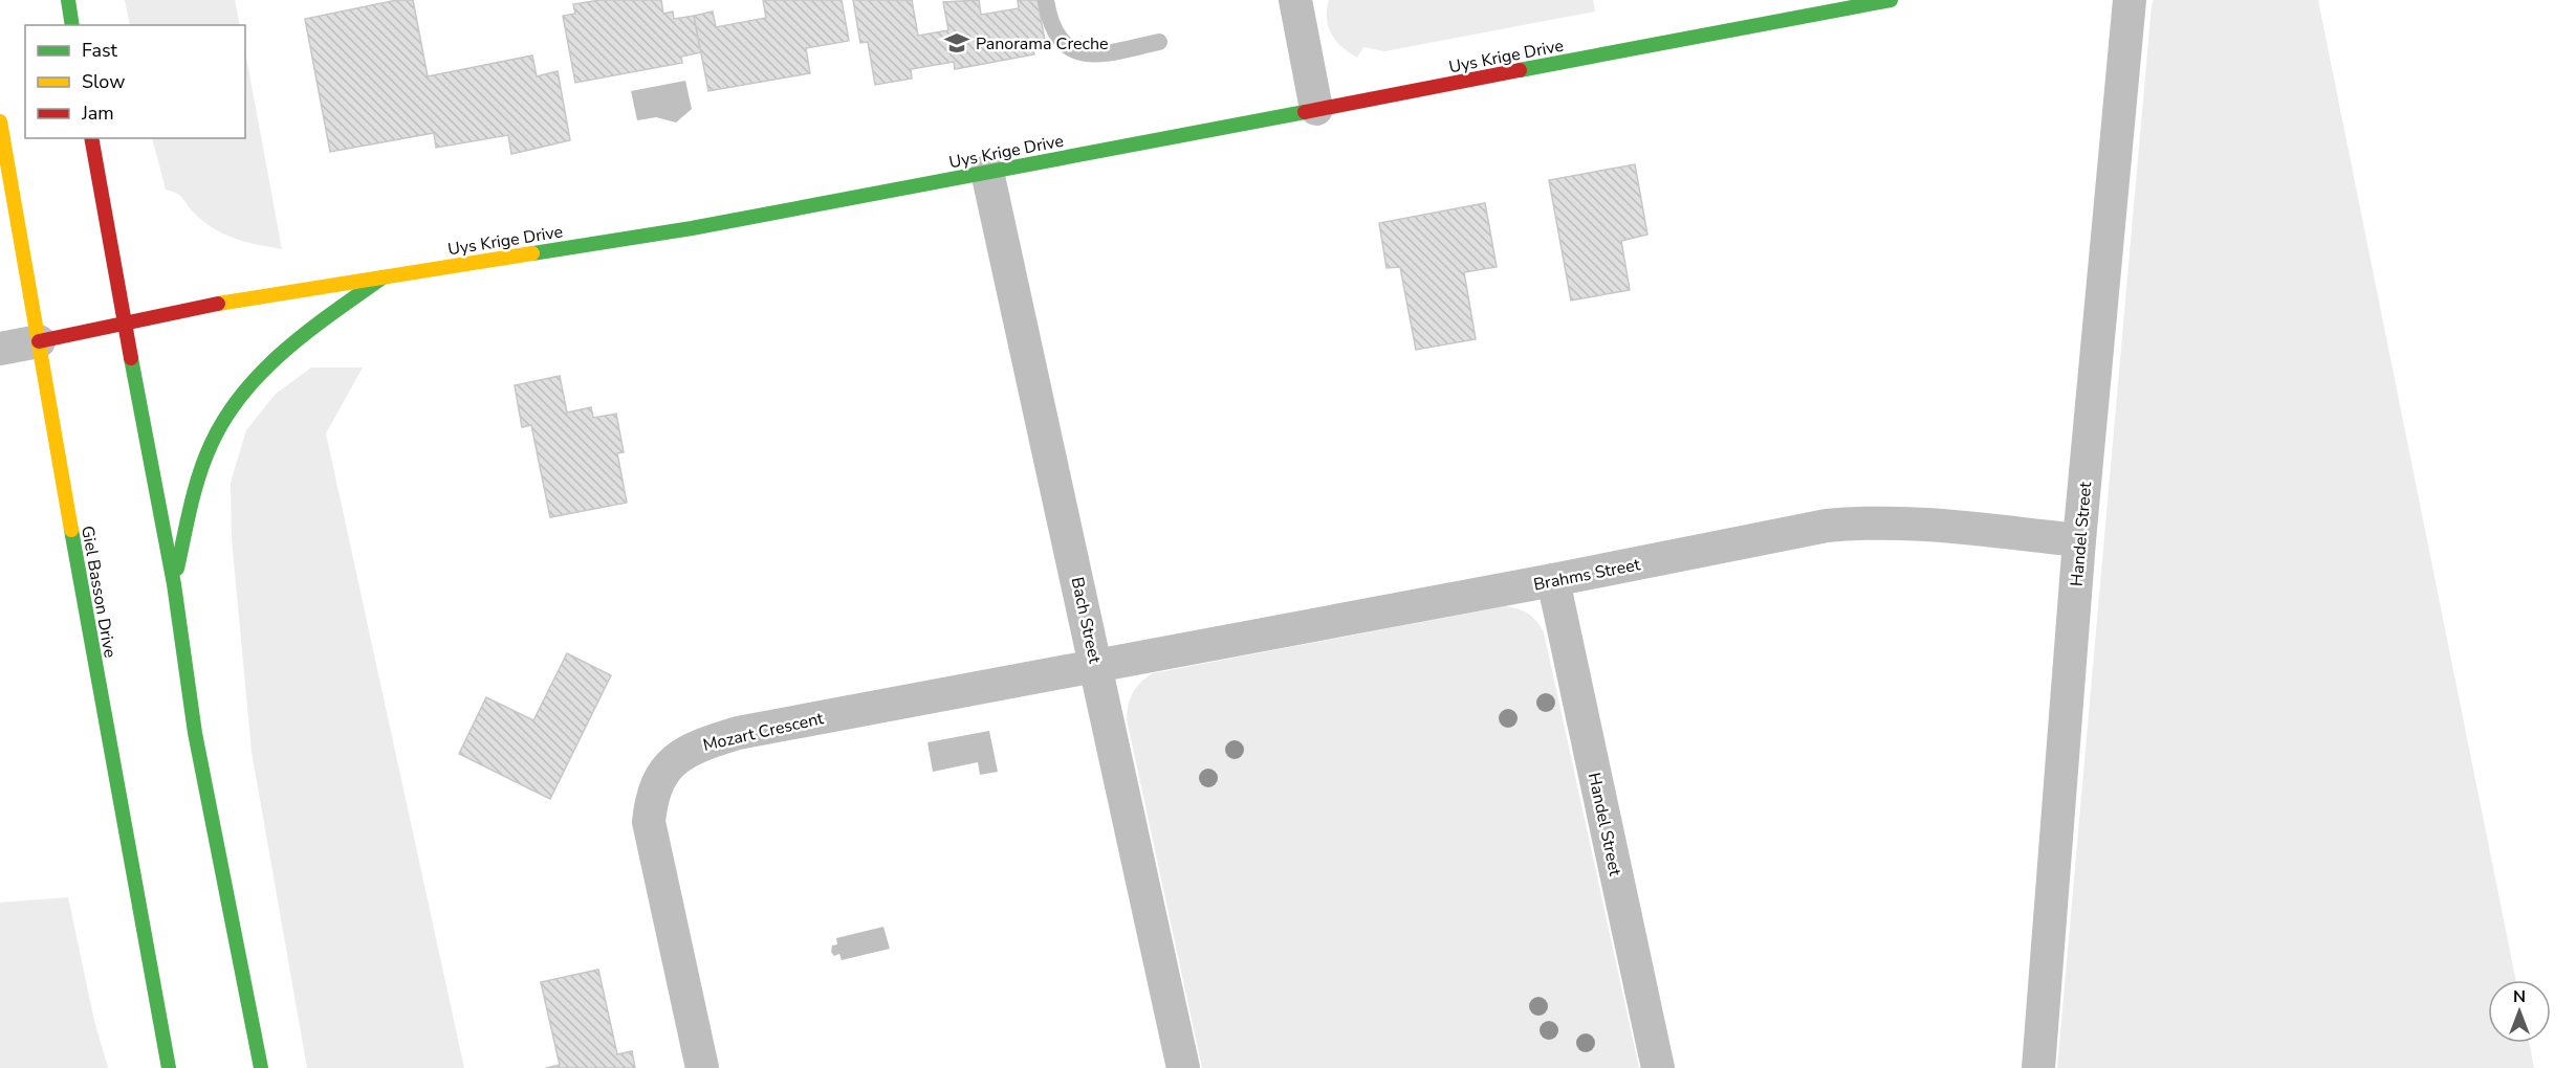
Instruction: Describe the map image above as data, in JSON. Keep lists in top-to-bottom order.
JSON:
{
  "streets": {
    "main road": ["Uys Krige Drive", "Giel Basson Drive"],
    "street": [
      "Handel Street",
      "Brahms Street",
      "Bach Street",
      "Mozart Crescent"
    ]
  },
  "crossings": [
    ["Uys Krige Drive", "Giel Basson Drive"],
    ["Uys Krige Drive", "Bach Street"],
    ["Handel Street", "Brahms Street"],
    ["Brahms Street", "Bach Street"],
    ["Brahms Street", "Mozart Crescent"],
    ["Bach Street", "Mozart Crescent"]
  ],
  "places": {
    "school or university": ["Panorama Creche"]
  },
  "legend": ["Fast", "Slow", "Jam"],
  "north": "top"
}
